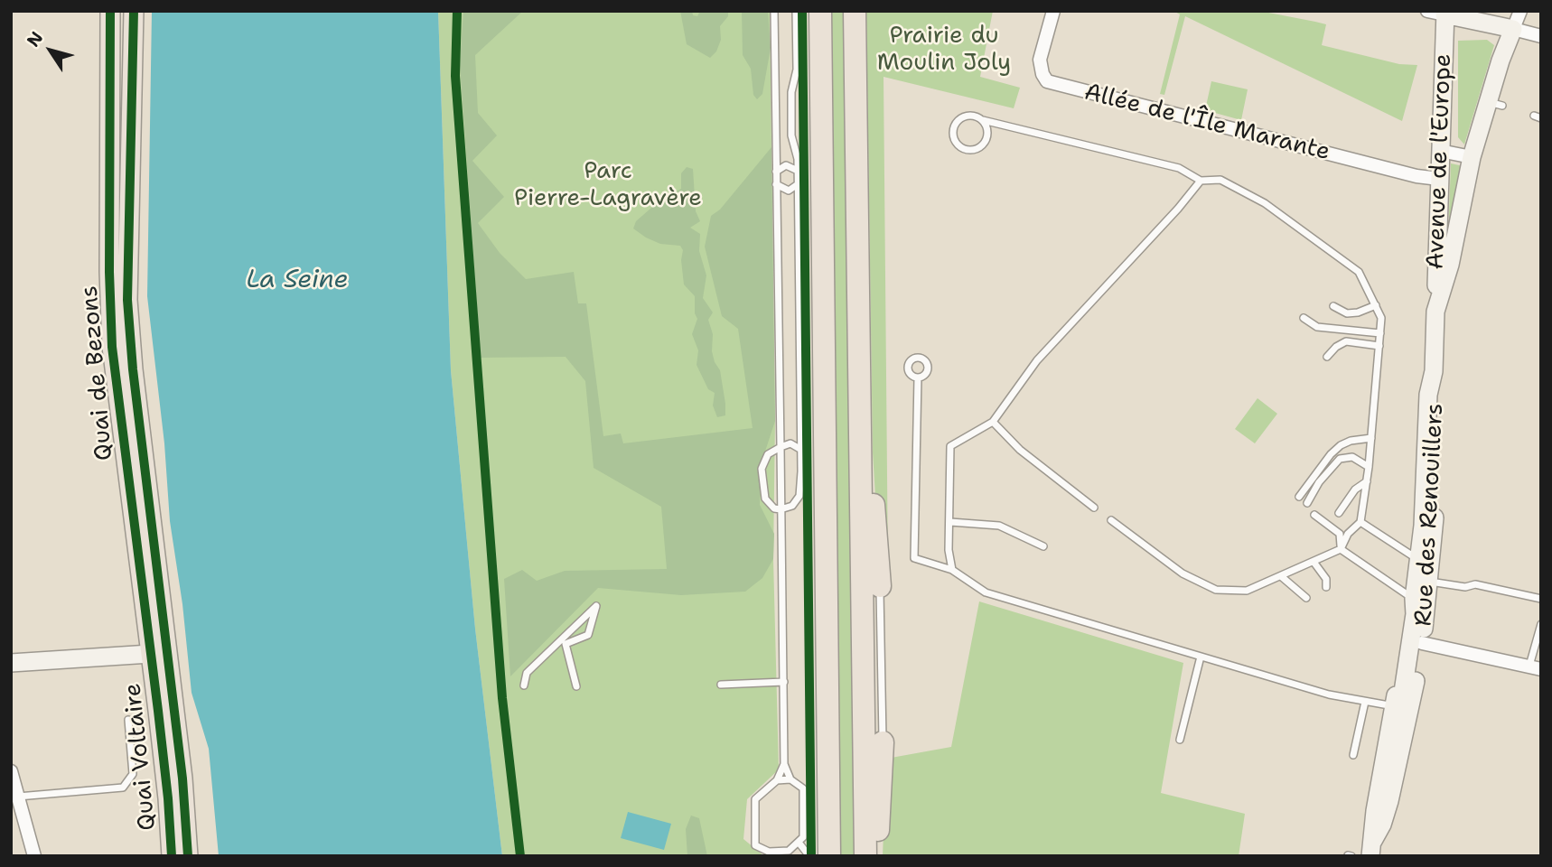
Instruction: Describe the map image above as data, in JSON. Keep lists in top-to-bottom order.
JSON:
{
  "streets": {
    "main road": ["Quai de Bezons", "Quai Voltaire"],
    "street": ["Allée de l'Île Marante", "Avenue de l'Europe", "Rue des Renouillers"]
  },
  "crossings": [
    ["Allée de l'Île Marante", "Avenue de l'Europe"],
    ["Avenue de l'Europe", "Rue des Renouillers"],
    ["Quai de Bezons", "Quai Voltaire"]
  ],
  "water": ["La Seine"],
  "parks": ["Prairie du Moulin Joly", "Parc Pierre-Lagravère"],
  "north": "top left"
}
